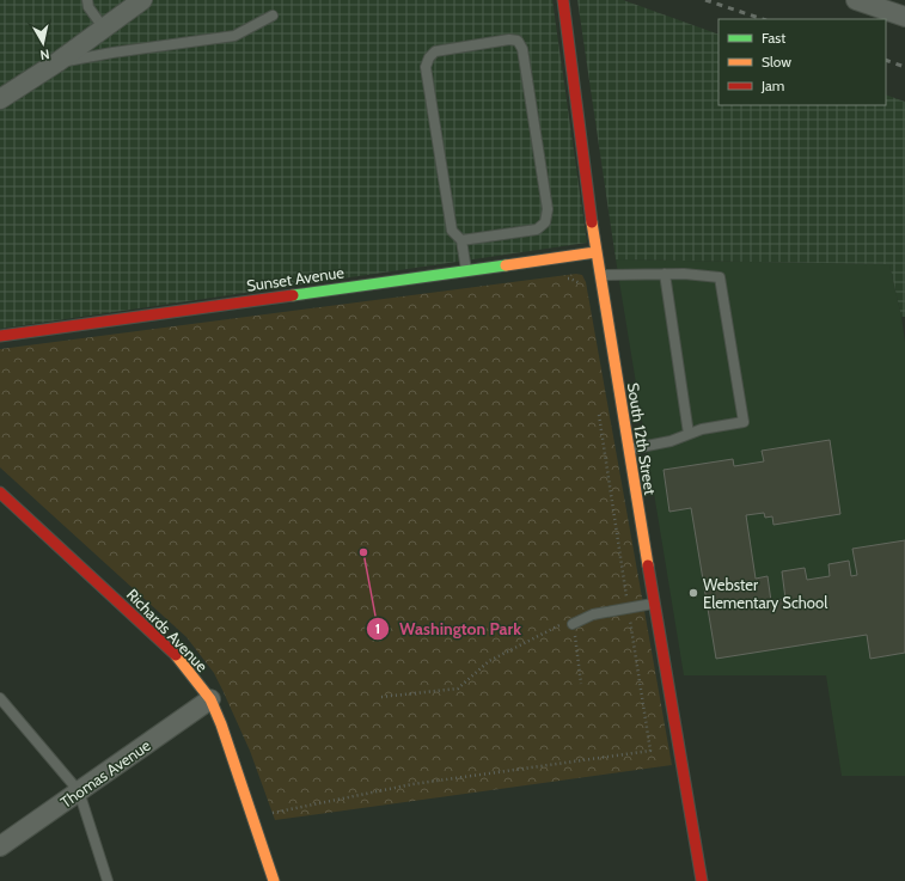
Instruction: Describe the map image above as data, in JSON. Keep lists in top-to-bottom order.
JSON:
{
  "streets": {
    "street": [
      "Sunset Avenue",
      "South 12th Street",
      "Richards Avenue",
      "Thomas Avenue"
    ]
  },
  "crossings": [
    ["Sunset Avenue", "South 12th Street"],
    ["Richards Avenue", "Thomas Avenue"]
  ],
  "places": ["Washington Park", "Webster Elementary School"],
  "legend": ["Fast", "Slow", "Jam"],
  "north": "bottom"
}
